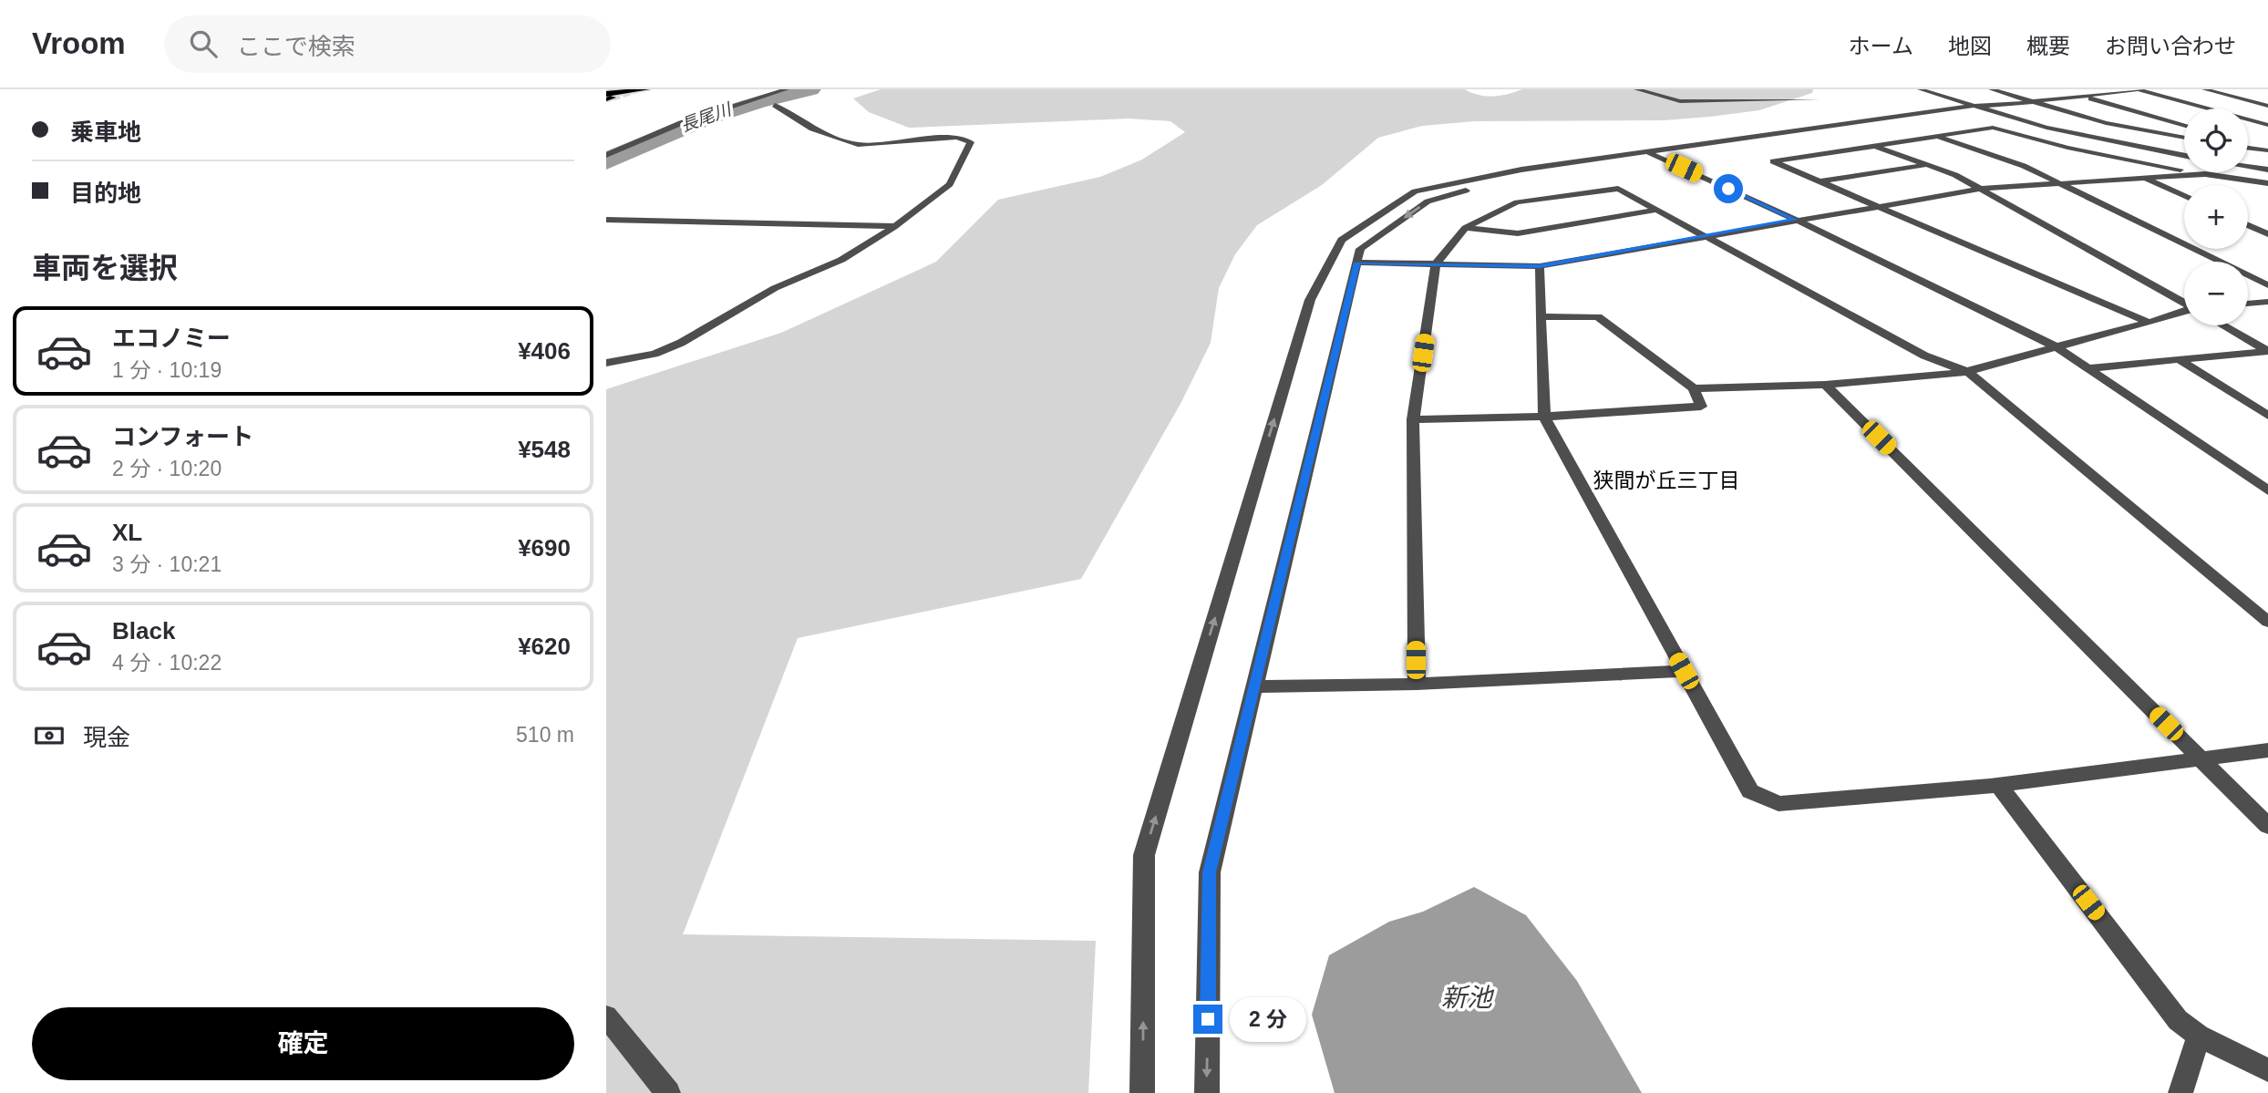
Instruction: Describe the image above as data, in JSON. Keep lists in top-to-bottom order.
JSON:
{
  "districts": ["狭間が丘三丁目"],
  "water": ["長尾川", "新池"],
  "page": {
    "header": "Vroom",
    "search": "ここで検索",
    "nav": [
      "ホーム",
      "地図",
      "概要",
      "お問い合わせ"
    ],
    "banner": ["乗車地", "目的地"],
    "map_buttons": ["+", "−"],
    "heading": "車両を選択",
    "list": [
      {
        "name": "エコノミー",
        "note": "1 分 · 10:19",
        "value": "¥406"
      },
      {
        "name": "コンフォート",
        "note": "2 分 · 10:20",
        "value": "¥548"
      },
      {
        "name": "XL",
        "note": "3 分 · 10:21",
        "value": "¥690"
      },
      {
        "name": "Black",
        "note": "4 分 · 10:22",
        "value": "¥620"
      }
    ],
    "pay": ["現金", "510 m"],
    "buttons": "確定",
    "bubble": "2 分"
  }
}
